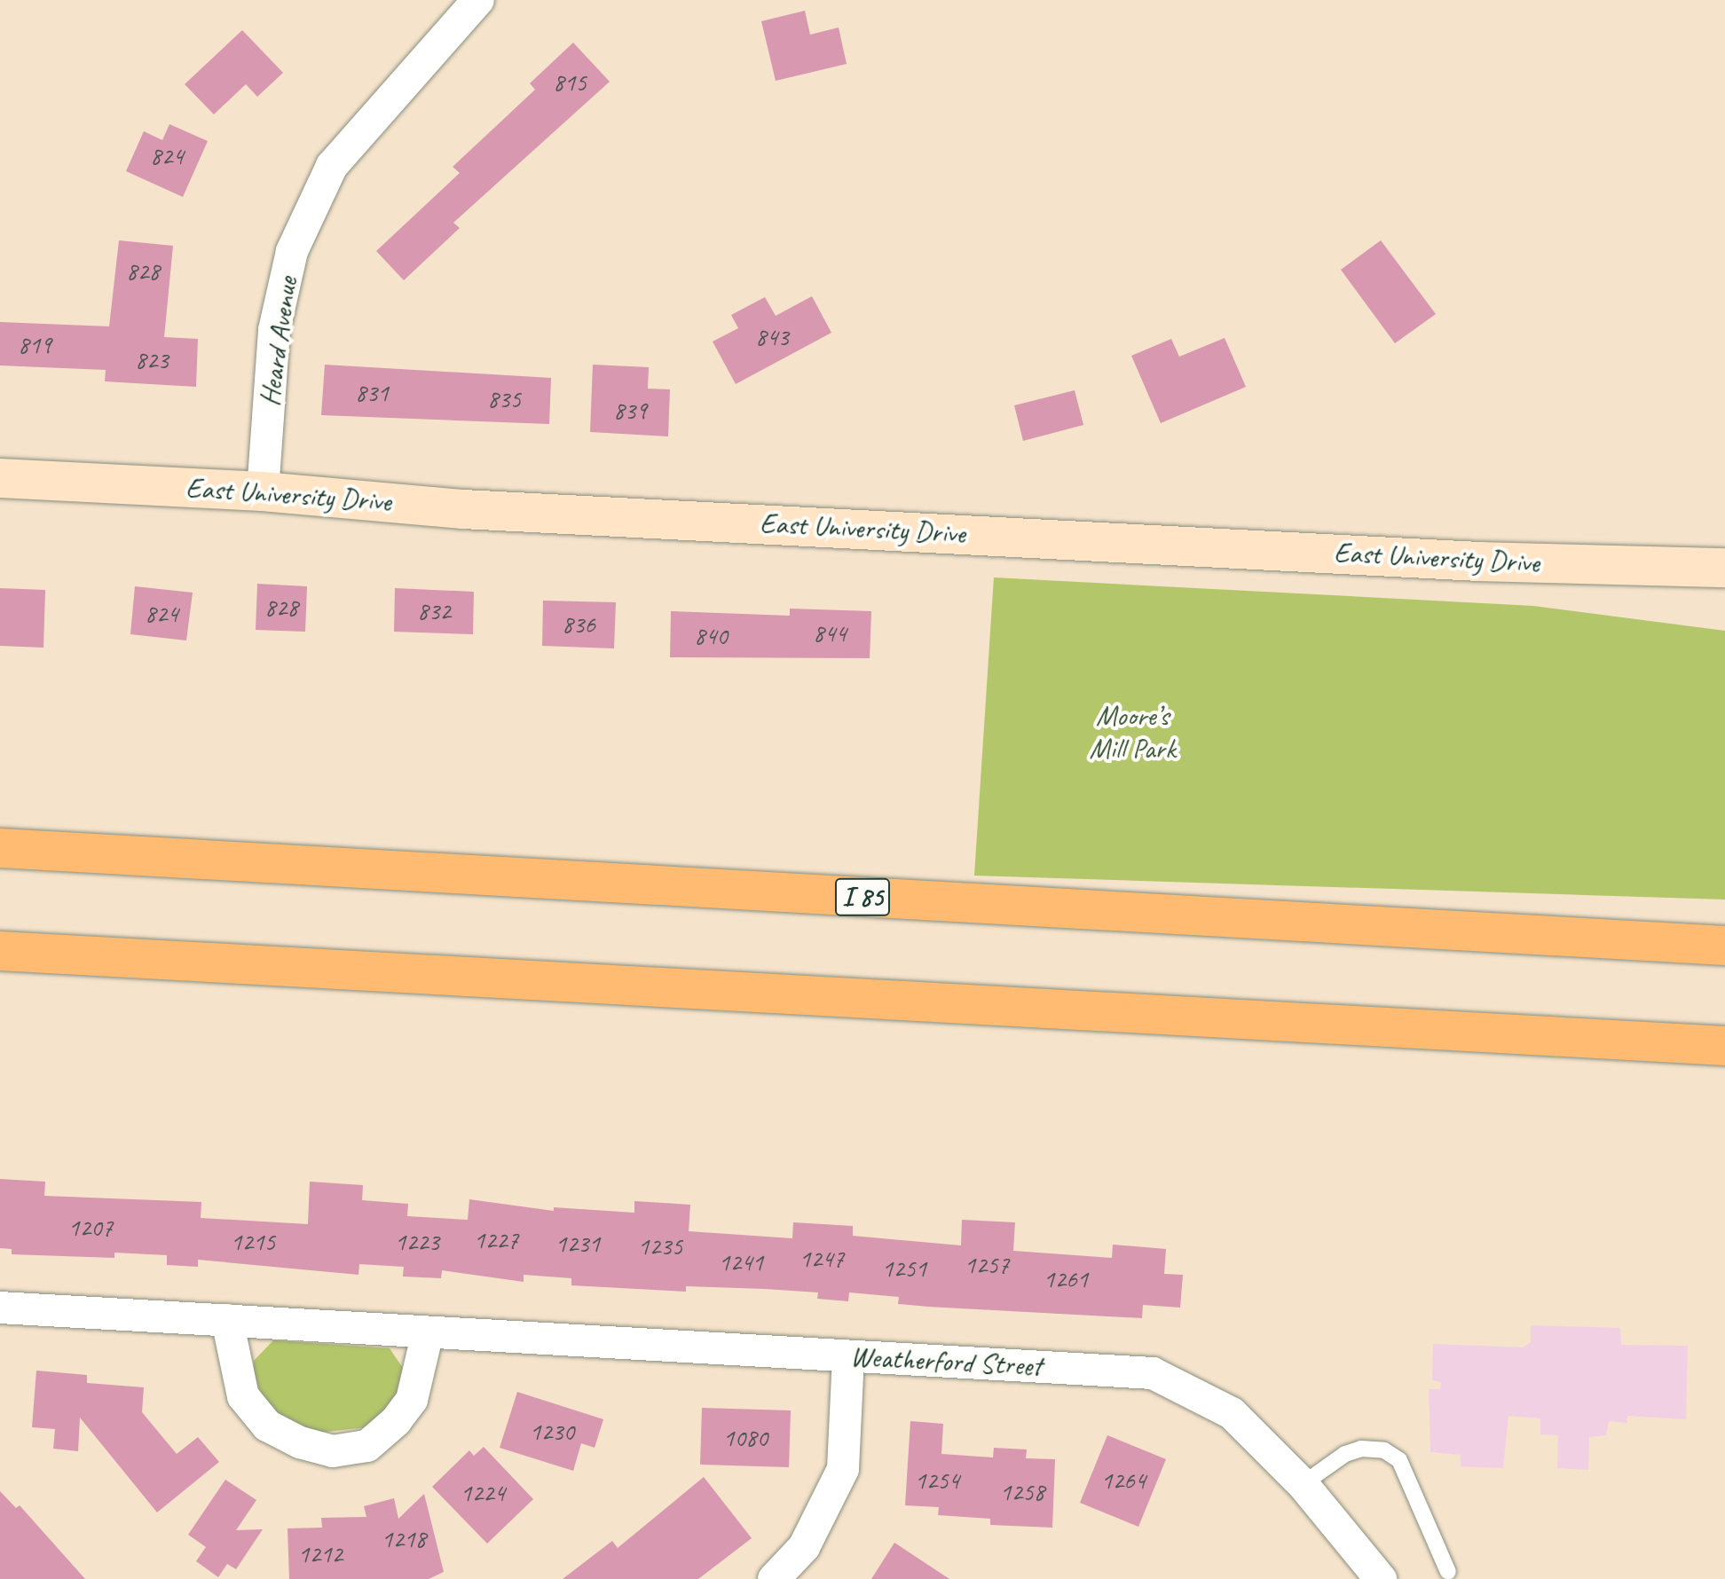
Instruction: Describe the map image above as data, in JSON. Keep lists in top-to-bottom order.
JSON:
{
  "streets": {
    "highway": ["I 85"],
    "main road": ["East University Drive"],
    "street": ["Heard Avenue", "Weatherford Street"]
  },
  "crossings": [
    ["Heard Avenue", "East University Drive"]
  ],
  "parks": ["Moore’s Mill Park"],
  "house_numbers": [
    "815",
    "824",
    "828",
    "843",
    "819",
    "823",
    "831",
    "835",
    "839",
    "828",
    "832",
    "824",
    "836",
    "844",
    "840",
    "1207",
    "1227",
    "1215",
    "1223",
    "1231",
    "1235",
    "1247",
    "1241",
    "1257",
    "1251",
    "1261",
    "1230",
    "1080",
    "1254",
    "1264",
    "1258",
    "1224",
    "1218",
    "1212"
  ]
}
